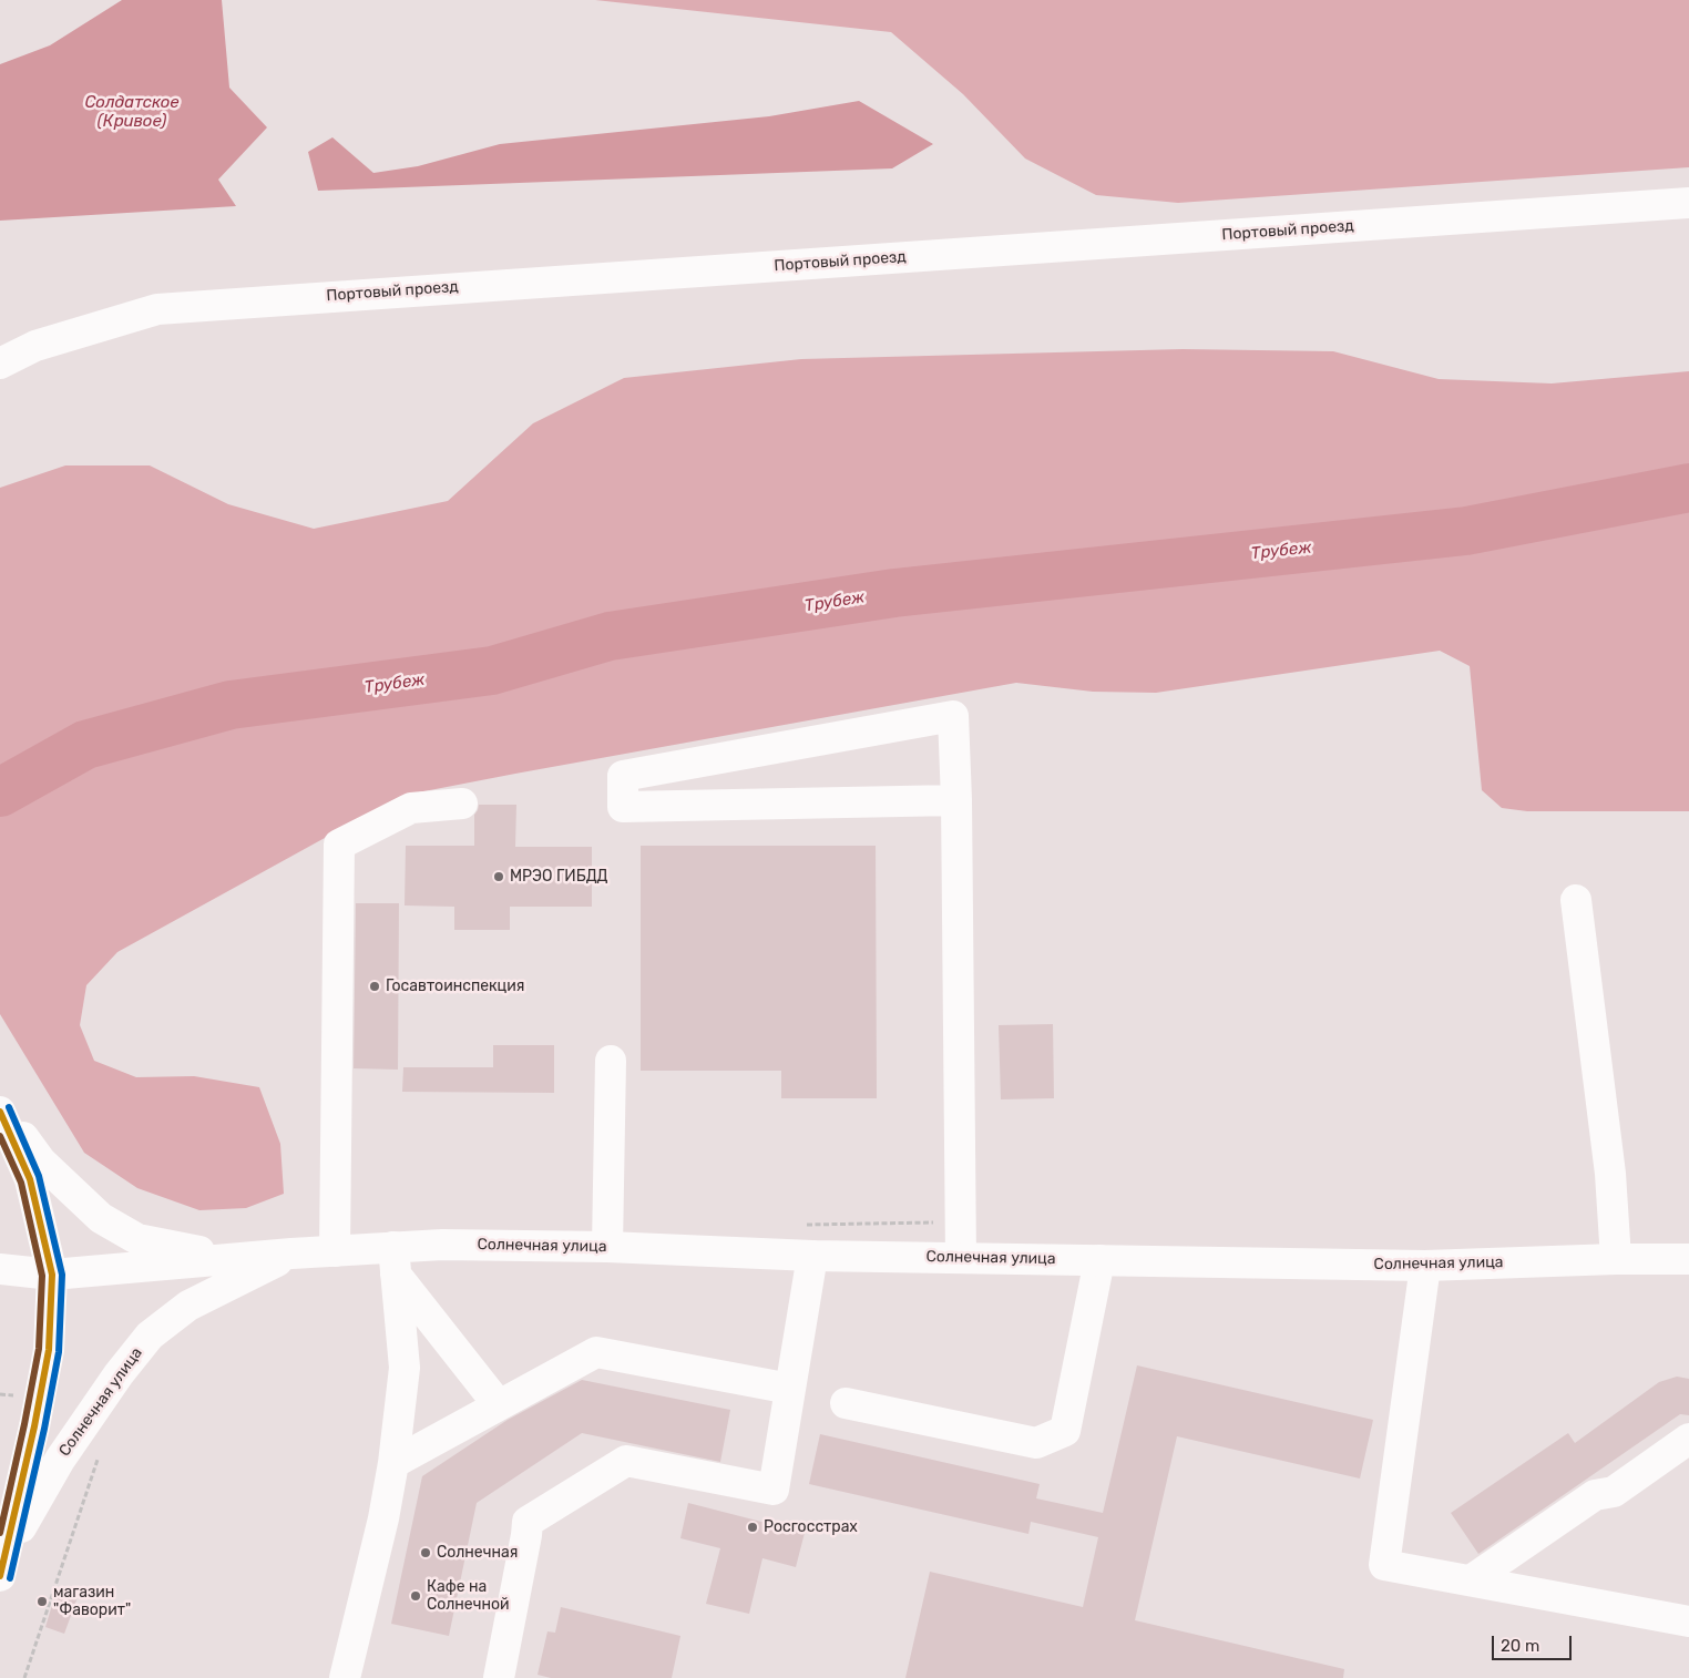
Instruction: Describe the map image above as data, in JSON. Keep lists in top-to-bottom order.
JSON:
{
  "streets": {
    "main road": ["Портовый проезд", "Солнечная улица"]
  },
  "water": ["Солдатское (Кривое)", "Трубеж"],
  "places": [
    "МРЭО ГИБДД",
    "Госавтоинспекция",
    "Росгосстрах",
    "Солнечная",
    "Кафе на Солнечной",
    "магазин \"Фаворит\""
  ],
  "scale_bar": "20 m"
}
